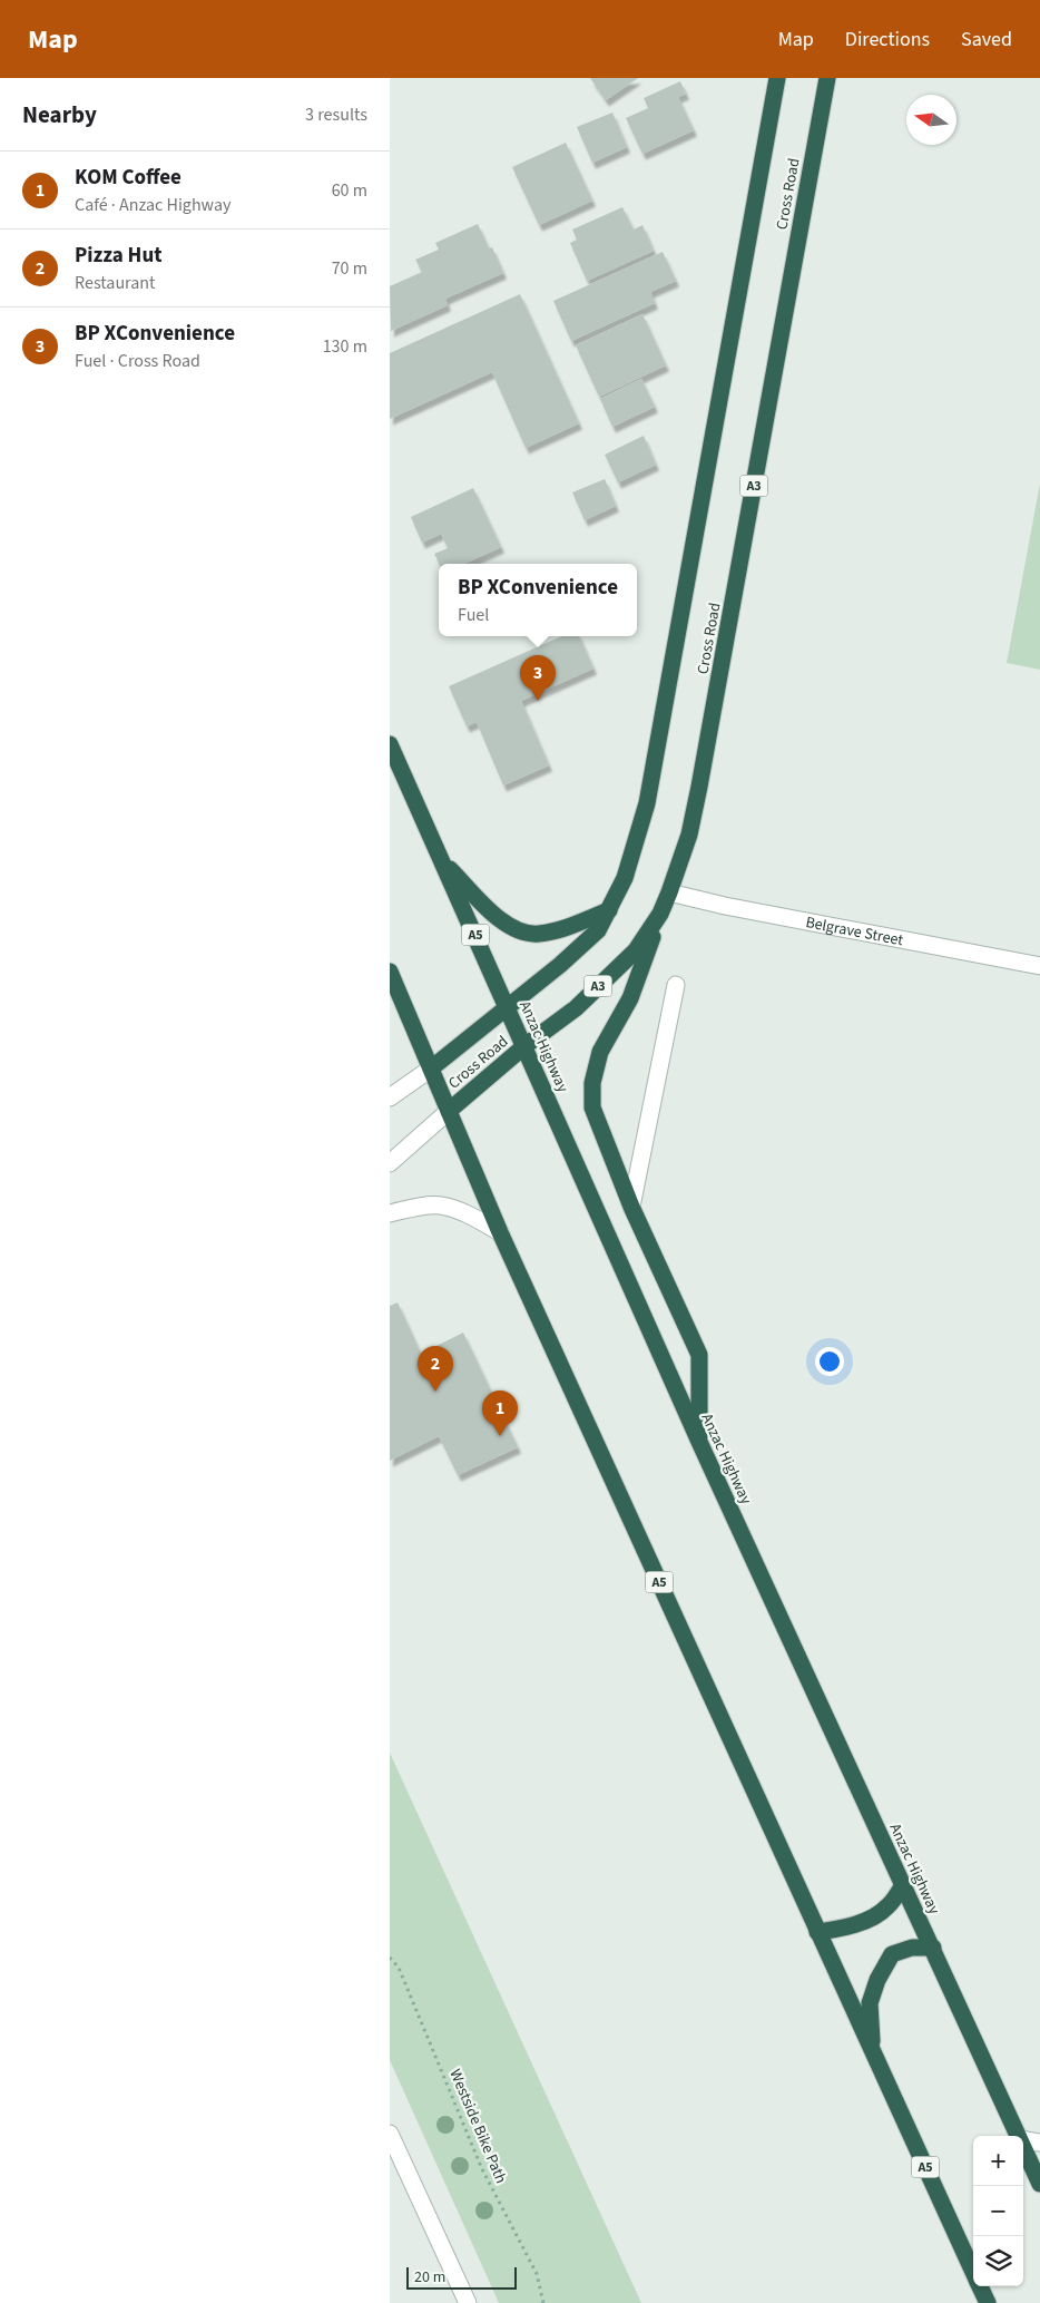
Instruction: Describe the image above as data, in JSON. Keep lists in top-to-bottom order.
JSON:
{
  "streets": {
    "highway": [
      "Cross Road",
      "A3",
      "A5",
      "Anzac Highway"
    ],
    "street": ["Belgrave Street"],
    "path": ["Westside Bike Path"]
  },
  "crossings": [
    ["Cross Road", "Belgrave Street"],
    ["Cross Road", "A5"],
    ["Cross Road", "Anzac Highway"]
  ],
  "scale_bar": "20 m",
  "north": "left",
  "page": {
    "header": "Map",
    "nav": ["Map", "Directions", "Saved"],
    "heading": ["Nearby", "3 results"],
    "list": [
      {
        "mark": "1",
        "name": "KOM Coffee",
        "note": "Café · Anzac Highway",
        "value": "60 m"
      },
      {
        "mark": "2",
        "name": "Pizza Hut",
        "note": "Restaurant",
        "value": "70 m"
      },
      {
        "mark": "3",
        "name": "BP XConvenience",
        "note": "Fuel · Cross Road",
        "value": "130 m"
      }
    ],
    "popup": ["BP XConvenience", "Fuel"],
    "pins": ["3", "2", "1"],
    "map_buttons": ["+", "−"],
    "scale": "20 m"
  }
}
